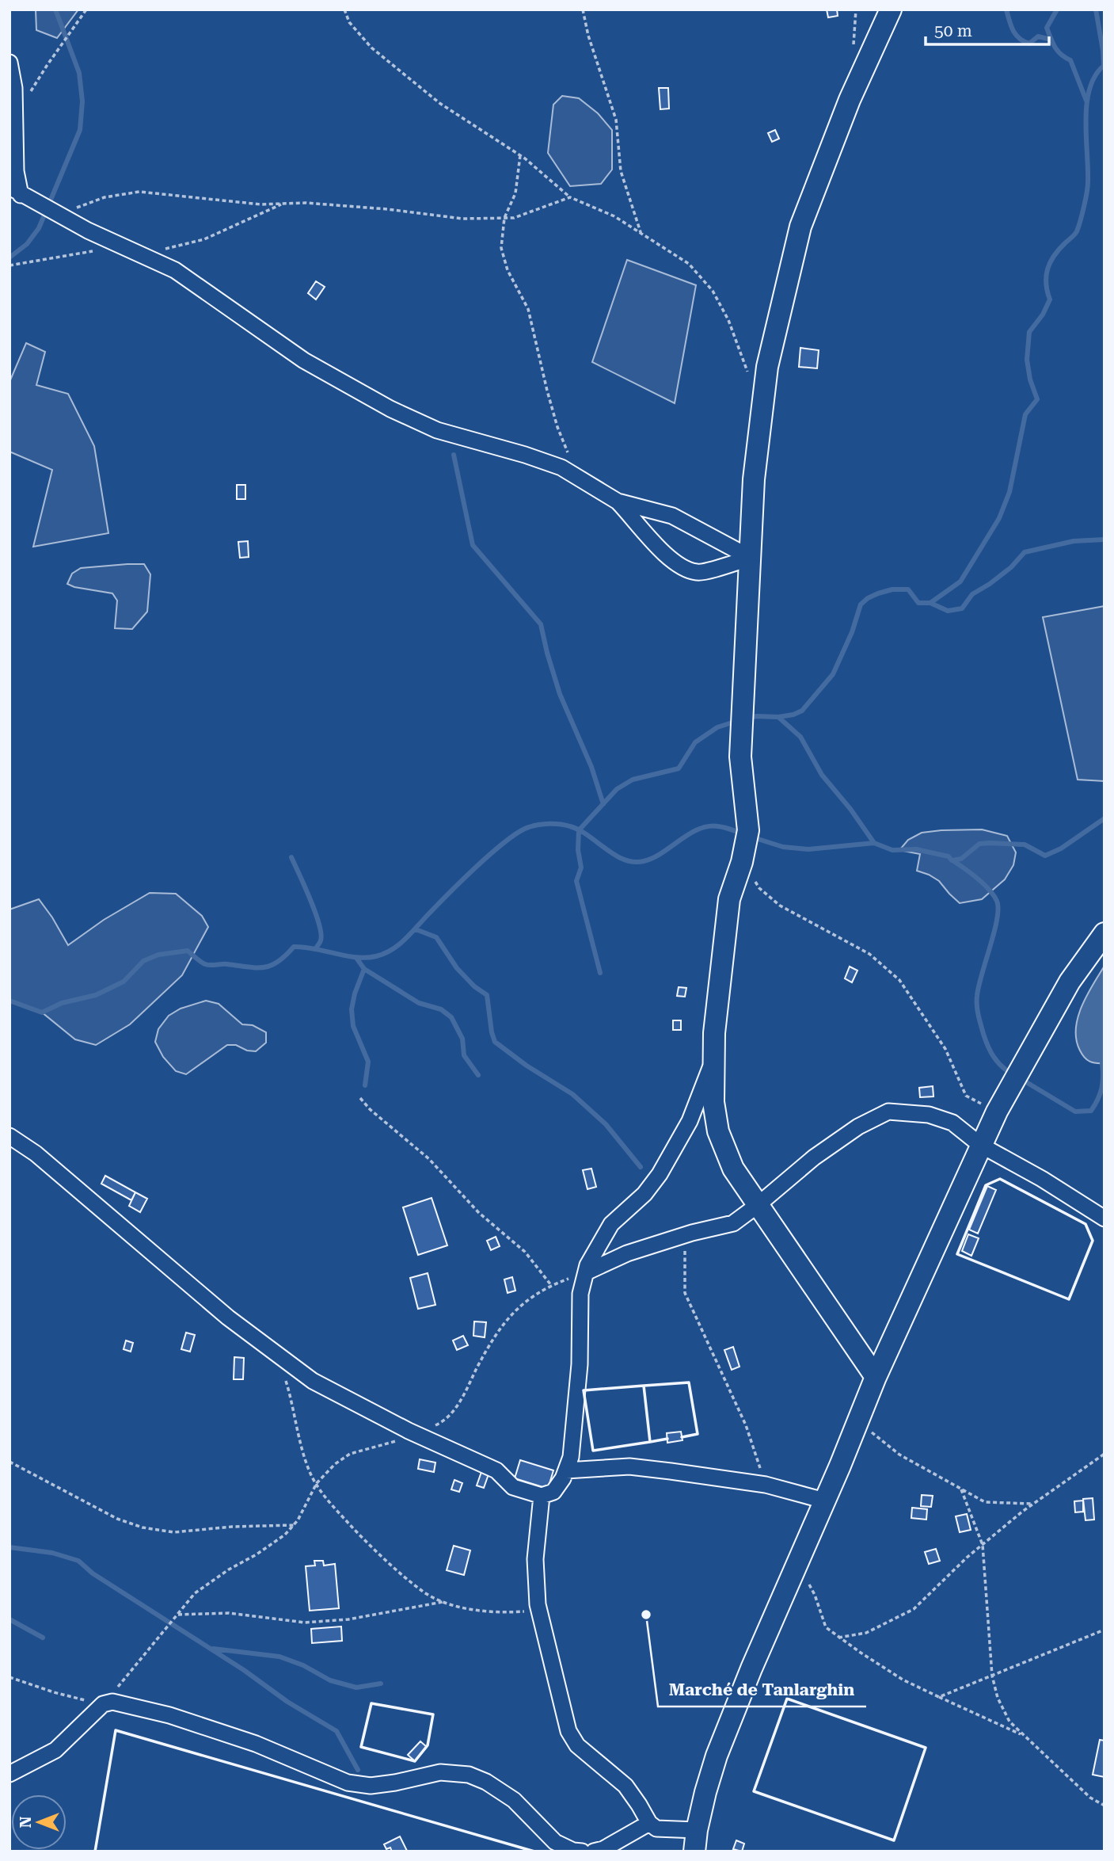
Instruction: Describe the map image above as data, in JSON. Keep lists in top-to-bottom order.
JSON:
{
  "places": ["Marché de Tanlarghin"],
  "scale_bar": "50 m",
  "north": "left"
}
